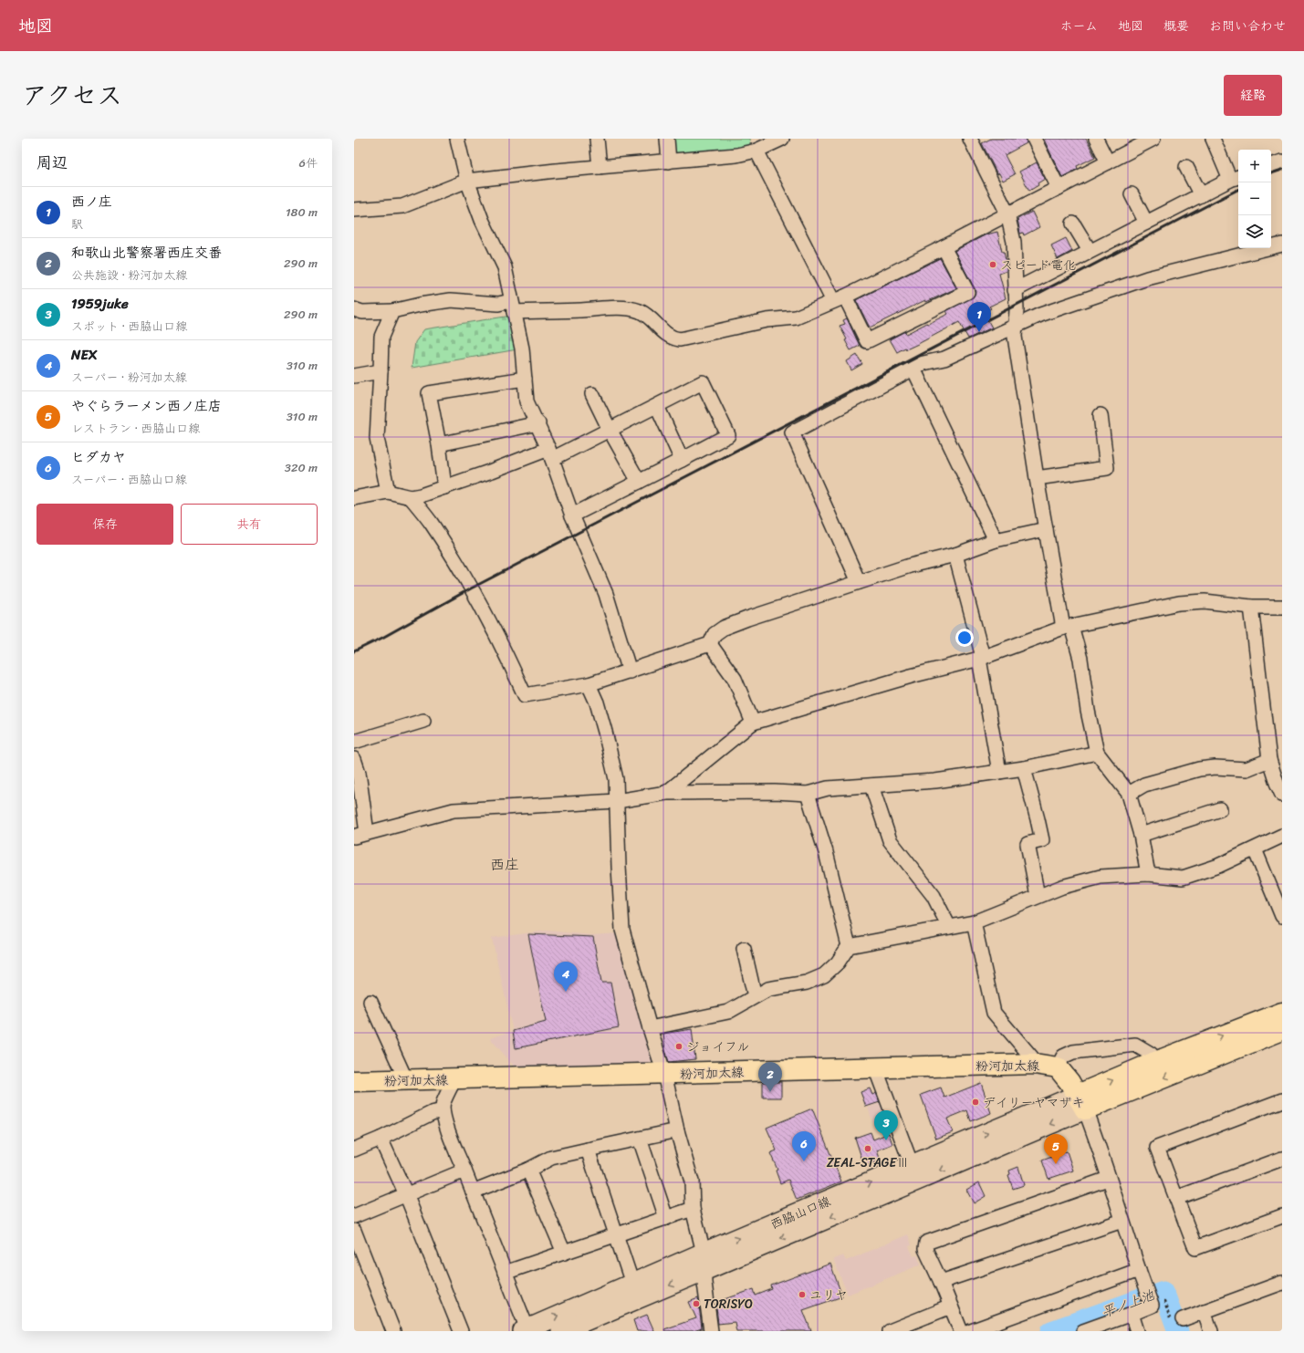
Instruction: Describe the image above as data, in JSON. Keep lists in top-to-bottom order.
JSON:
{
  "streets": {
    "main road": ["粉河加太線"],
    "street": ["西脇山口線"]
  },
  "crossings": [
    ["粉河加太線", "西脇山口線"]
  ],
  "districts": ["西庄"],
  "water": ["平ノ上池"],
  "places": [
    "スピード電化",
    "ジョイフル",
    "デイリーヤマザキ",
    "ZEAL-STAGEⅢ",
    "ユリヤ",
    "TORISYO"
  ],
  "page": {
    "header": "地図",
    "nav": [
      "ホーム",
      "地図",
      "概要",
      "お問い合わせ"
    ],
    "title": "アクセス",
    "buttons": [
      "経路",
      ["保存", "共有"]
    ],
    "heading": ["周辺", "6件"],
    "map_buttons": ["+", "−"],
    "list": [
      {
        "mark": "1",
        "name": "西ノ庄",
        "note": "駅",
        "value": "180 m"
      },
      {
        "mark": "2",
        "name": "和歌山北警察署西庄交番",
        "note": "公共施設 · 粉河加太線",
        "value": "290 m"
      },
      {
        "mark": "3",
        "name": "1959juke",
        "note": "スポット · 西脇山口線",
        "value": "290 m"
      },
      {
        "mark": "4",
        "name": "NEX",
        "note": "スーパー · 粉河加太線",
        "value": "310 m"
      },
      {
        "mark": "5",
        "name": "やぐらラーメン西ノ庄店",
        "note": "レストラン · 西脇山口線",
        "value": "310 m"
      },
      {
        "mark": "6",
        "name": "ヒダカヤ",
        "note": "スーパー · 西脇山口線",
        "value": "320 m"
      }
    ],
    "pins": [
      "1",
      "4",
      "2",
      "3",
      "6",
      "5"
    ]
  }
}
